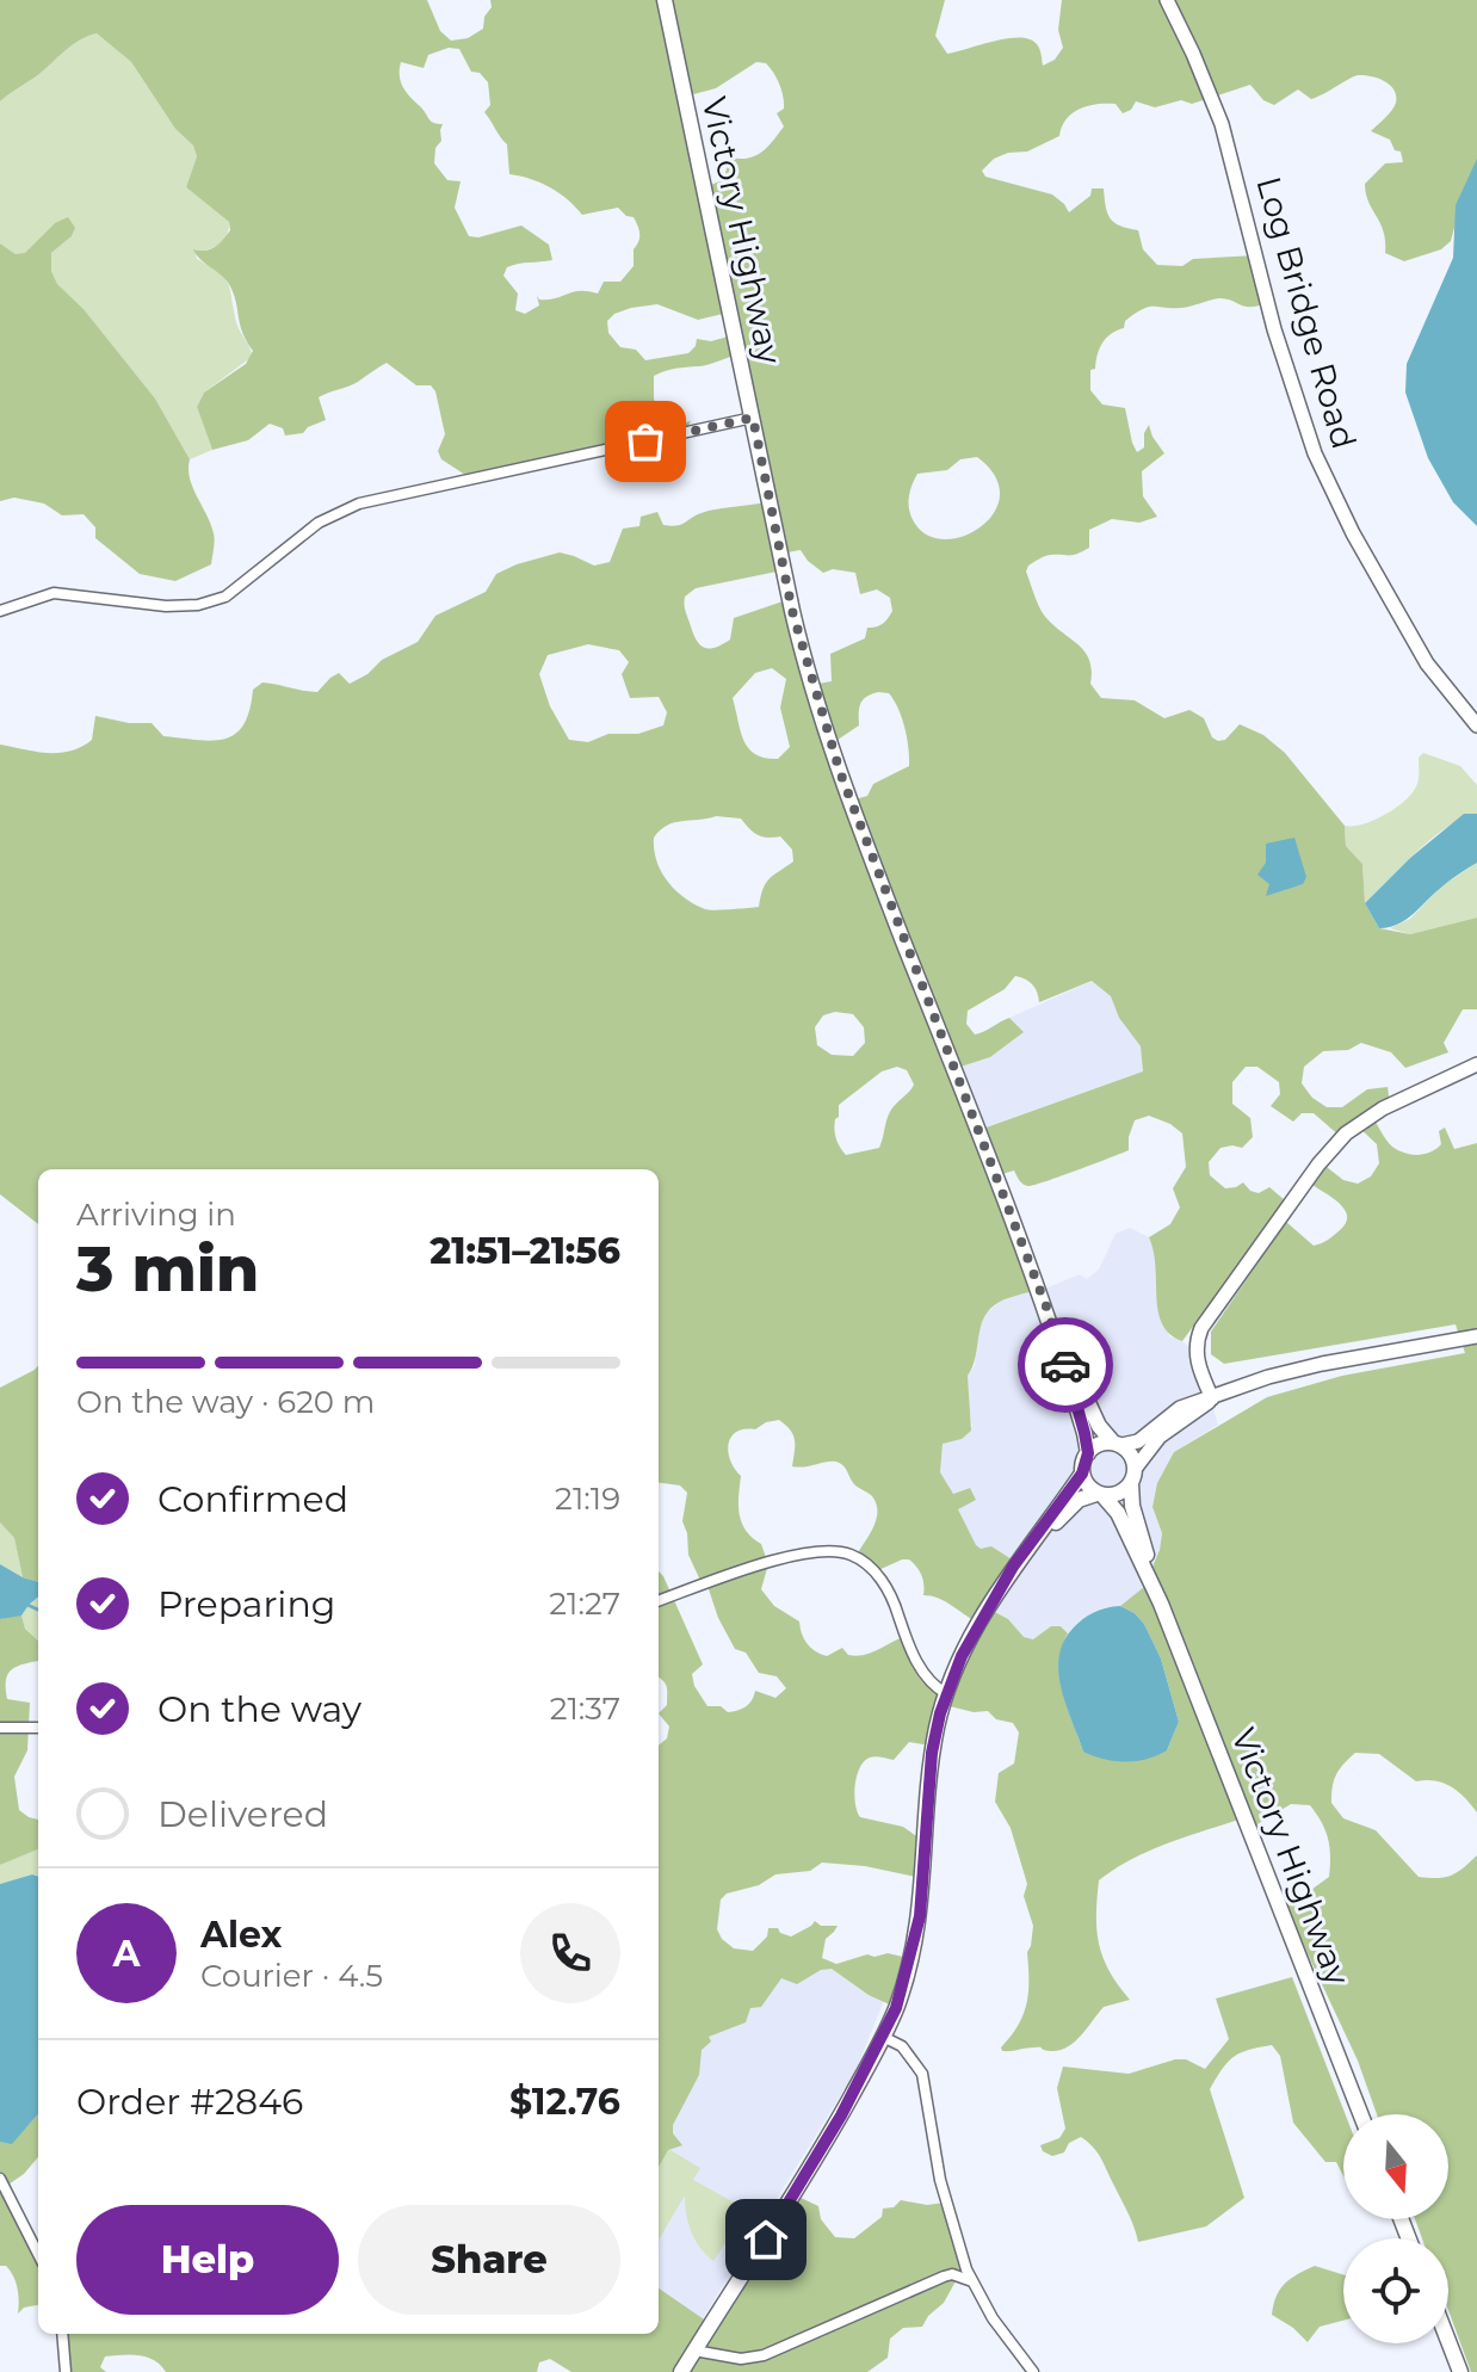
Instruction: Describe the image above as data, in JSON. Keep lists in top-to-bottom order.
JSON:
{
  "streets": {
    "main road": ["Victory Highway"],
    "street": ["Log Bridge Road"]
  },
  "north": "bottom",
  "page": {
    "heading": ["3 min", "Arriving in", "21:51–21:56"],
    "panel": [
      "Alex",
      "Courier · 4.5",
      "Order #2846",
      "$12.76"
    ],
    "bar": "On the way · 620 m",
    "list": [
      ["Confirmed", "21:19"],
      ["Preparing", "21:27"],
      ["On the way", "21:37"],
      "Delivered"
    ],
    "round": "A",
    "buttons": ["Help", "Share"]
  }
}
